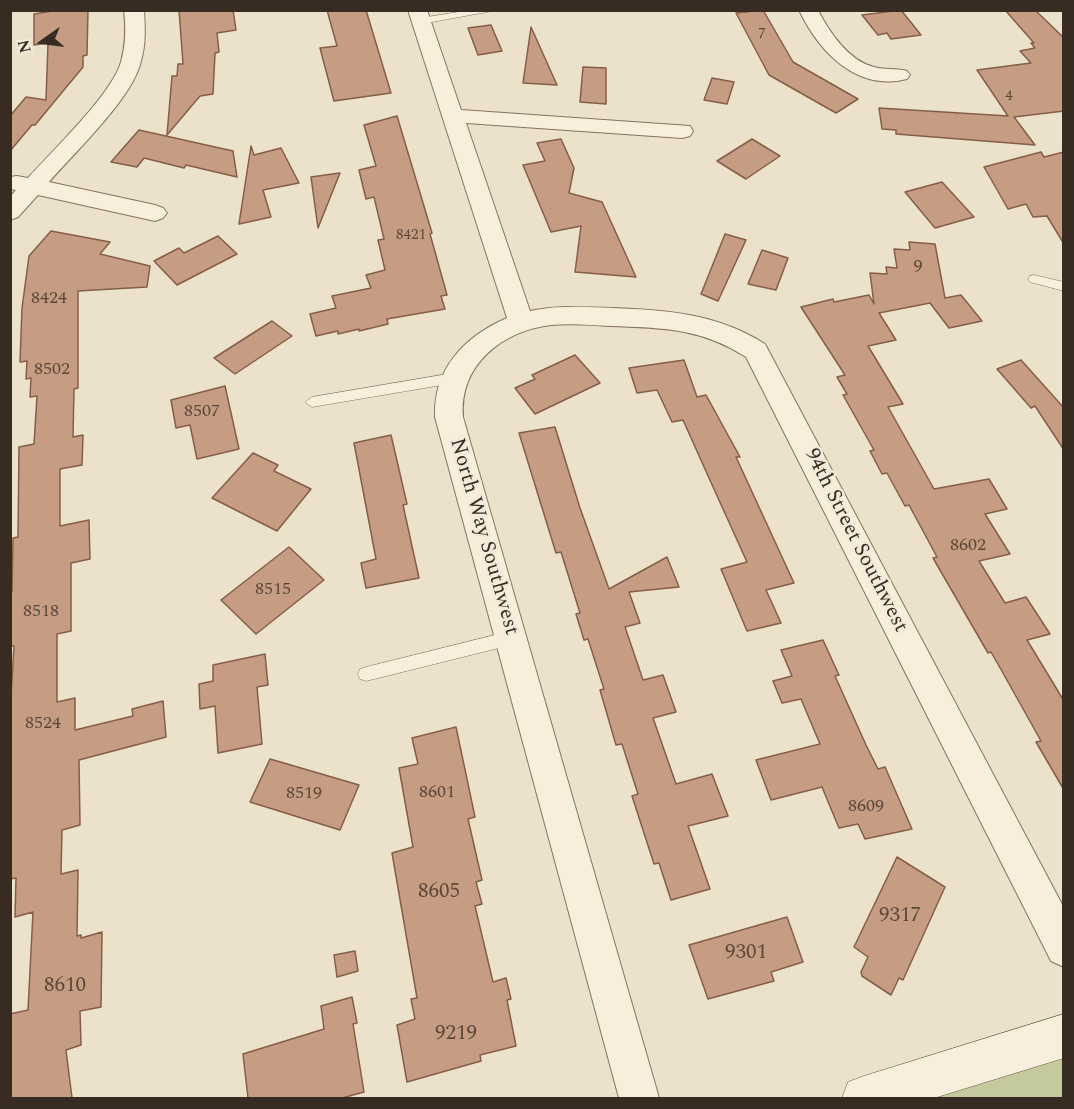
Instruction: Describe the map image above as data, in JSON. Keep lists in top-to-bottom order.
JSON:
{
  "streets": {
    "street": ["North Way Southwest", "94th Street Southwest"]
  },
  "crossings": [
    ["North Way Southwest", "94th Street Southwest"]
  ],
  "house_numbers": [
    "7",
    "4",
    "8421",
    "9",
    "8424",
    "8502",
    "8507",
    "8602",
    "8515",
    "8518",
    "8524",
    "8601",
    "8519",
    "8609",
    "8605",
    "9317",
    "9301",
    "8610",
    "9219"
  ],
  "north": "left"
}
